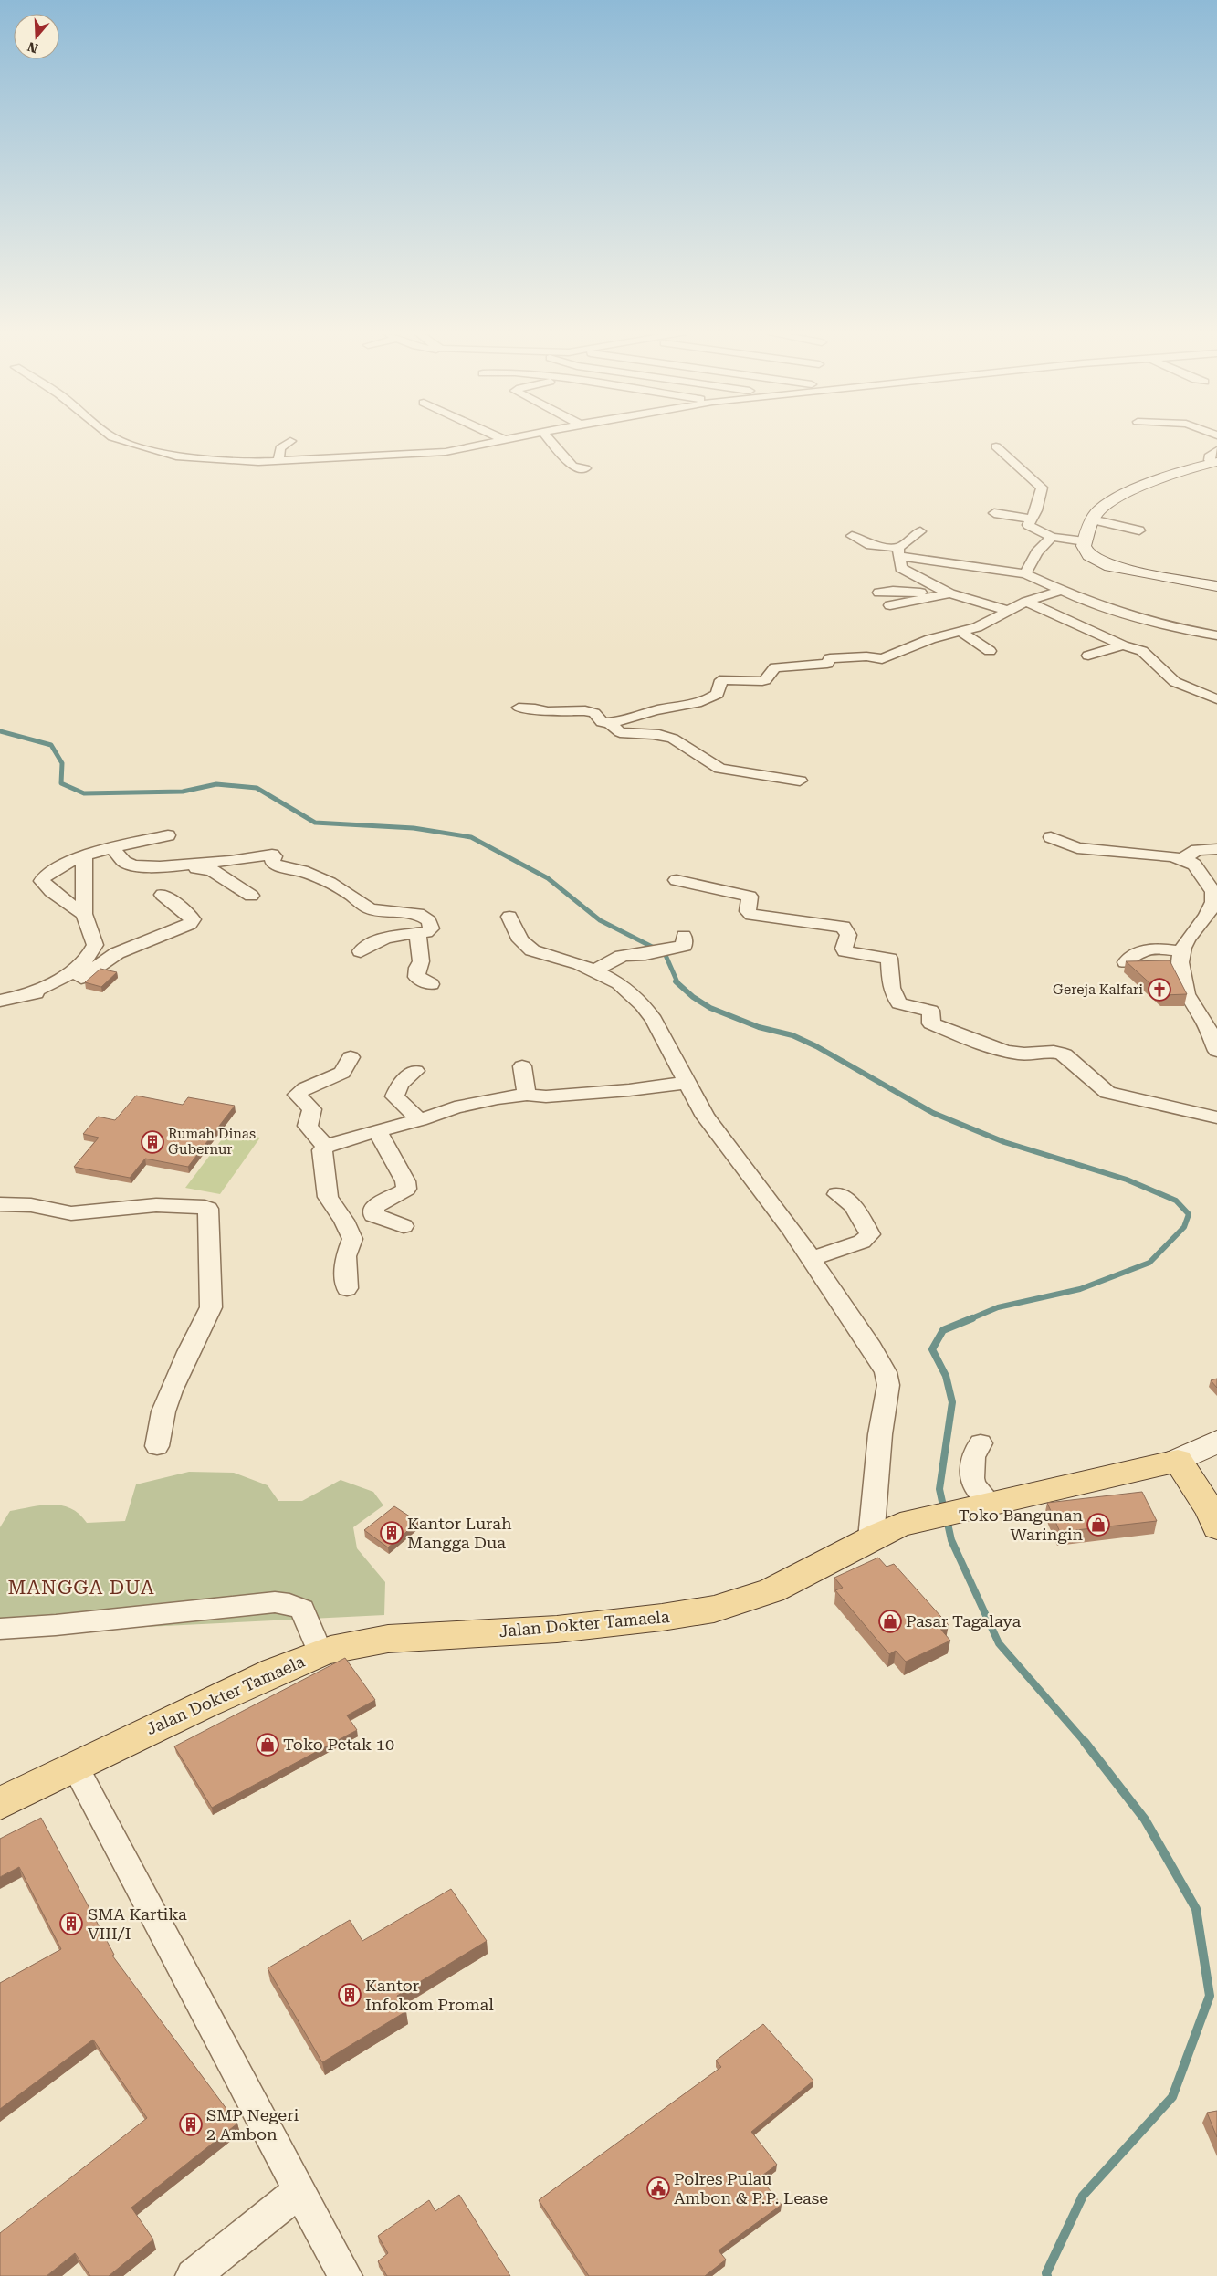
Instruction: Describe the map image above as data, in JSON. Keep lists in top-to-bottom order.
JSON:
{
  "streets": {
    "main road": ["Jalan Dokter Tamaela"]
  },
  "districts": ["MANGGA DUA"],
  "places": {
    "church": ["Gereja Kalfari"],
    "building": [
      "Rumah Dinas Gubernur",
      "Kantor Lurah Mangga Dua",
      "SMA Kartika VIII/I",
      "Kantor Infokom Promal",
      "SMP Negeri 2 Ambon"
    ],
    "shop": ["Toko Bangunan Waringin", "Pasar Tagalaya", "Toko Petak 10"],
    "public building": ["Polres Pulau Ambon & P.P. Lease"]
  },
  "north": "bottom"
}
